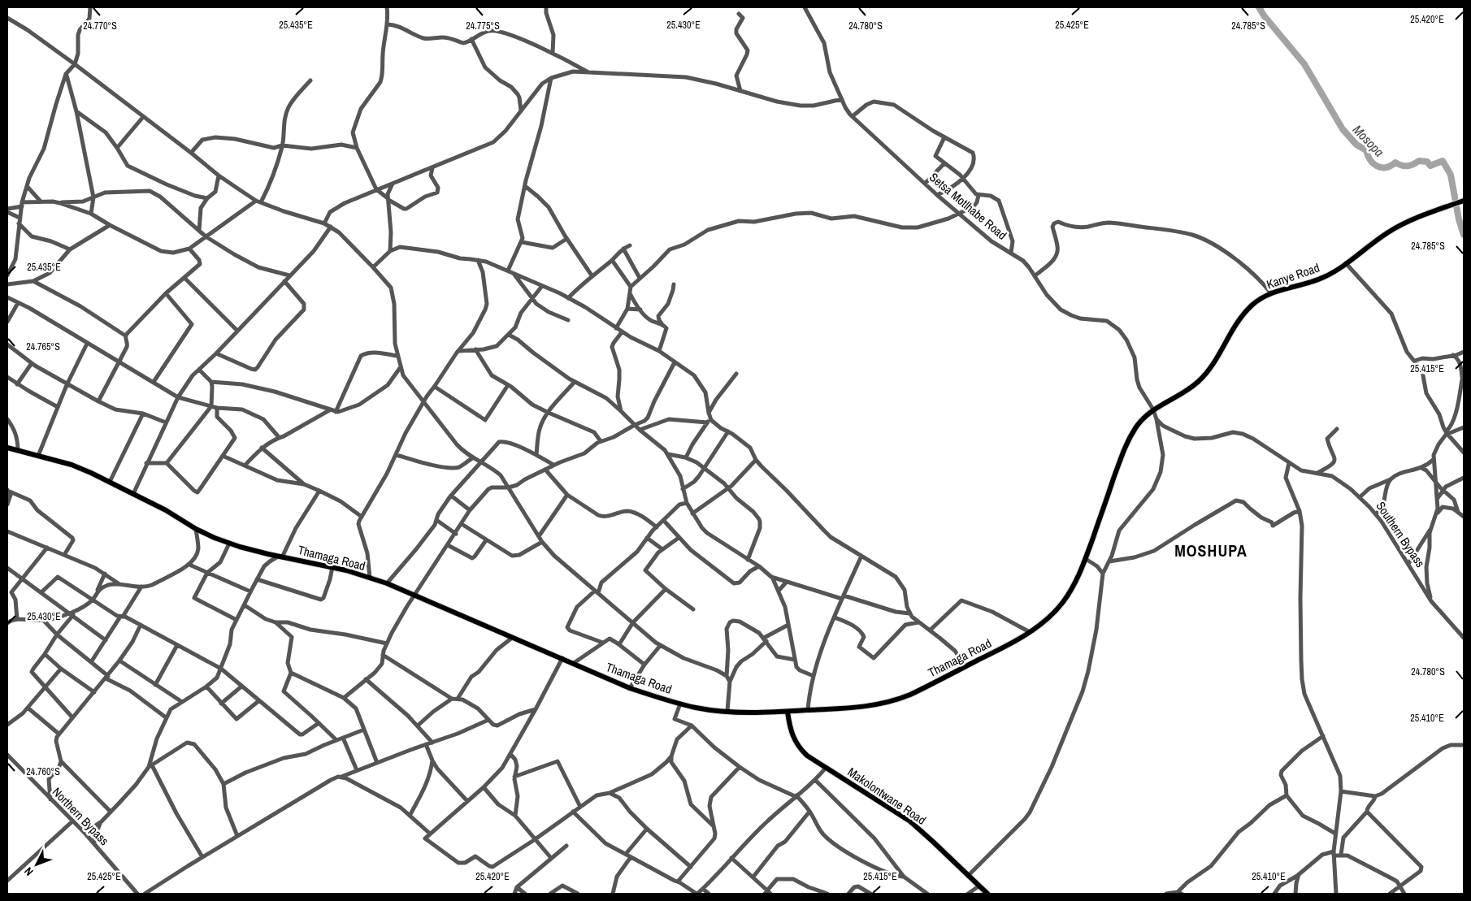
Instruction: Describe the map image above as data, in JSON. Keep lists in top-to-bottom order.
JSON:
{
  "streets": {
    "main road": ["Kanye Road", "Thamaga Road", "Makolontwane Road"],
    "street": ["Setsa Motlhabe Road", "Southern Bypass", "Northern Bypass"]
  },
  "crossings": [
    ["Setsa Motlhabe Road", "Kanye Road"],
    ["Setsa Motlhabe Road", "Thamaga Road"],
    ["Kanye Road", "Thamaga Road"],
    ["Thamaga Road", "Makolontwane Road"]
  ],
  "districts": ["MOSHUPA"],
  "water": ["Mosopa"],
  "north": "bottom left",
  "coordinates": [
    "25.420°E",
    "25.435°E",
    "25.430°E",
    "25.425°E",
    "24.770°S",
    "24.775°S",
    "24.780°S",
    "24.785°S",
    "24.765°S",
    "25.415°E",
    "25.410°E",
    "24.760°S"
  ]
}
